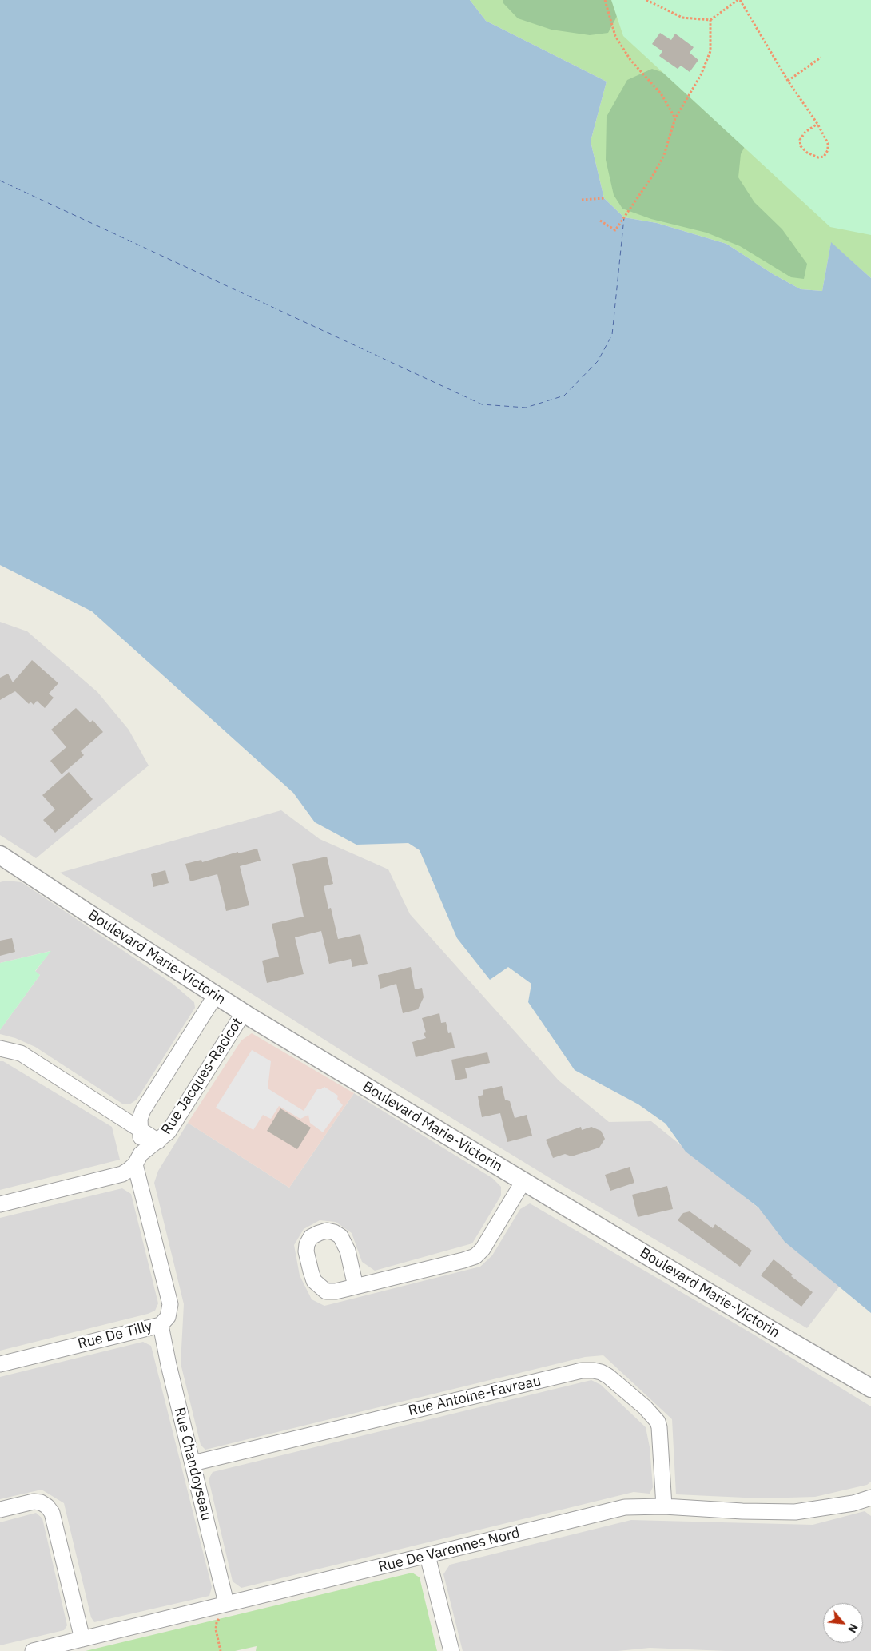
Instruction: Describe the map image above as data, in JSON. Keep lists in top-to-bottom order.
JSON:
{
  "streets": {
    "street": [
      "Boulevard Marie-Victorin",
      "Rue Jacques-Racicot",
      "Rue De Tilly",
      "Rue Antoine-Favreau",
      "Rue Chandoyseau",
      "Rue De Varennes Nord"
    ]
  },
  "crossings": [
    ["Boulevard Marie-Victorin", "Rue Jacques-Racicot"],
    ["Rue Jacques-Racicot", "Rue De Tilly"],
    ["Rue De Tilly", "Rue Chandoyseau"],
    ["Rue Antoine-Favreau", "Rue Chandoyseau"],
    ["Rue Antoine-Favreau", "Rue De Varennes Nord"],
    ["Rue Chandoyseau", "Rue De Varennes Nord"]
  ],
  "north": "bottom right"
}
